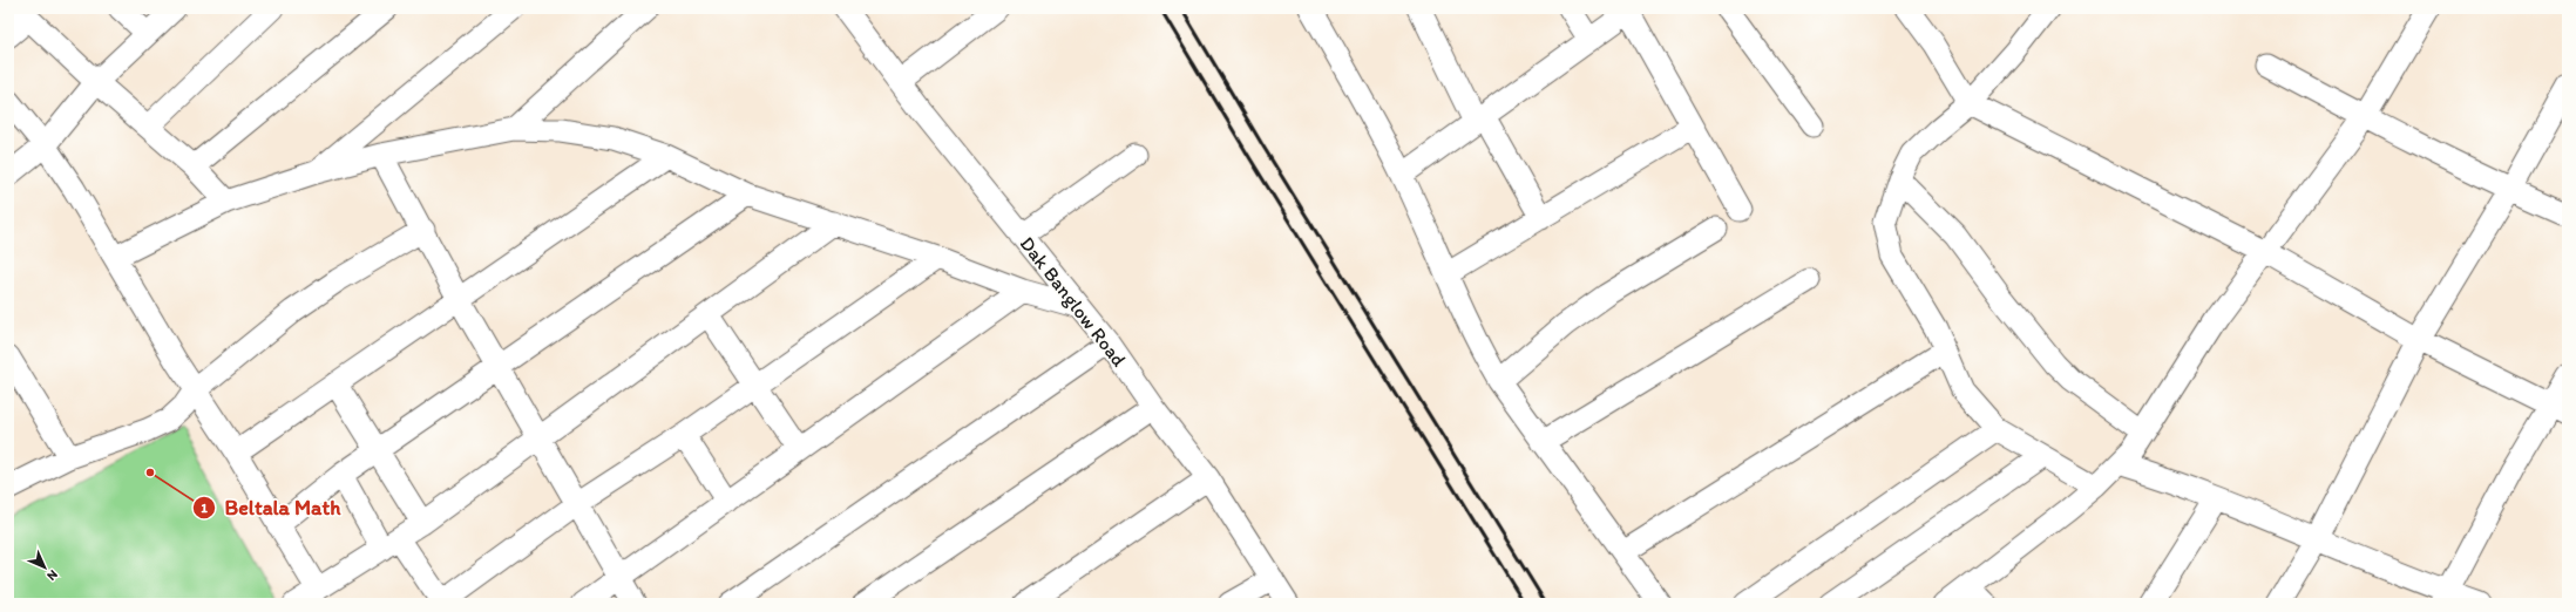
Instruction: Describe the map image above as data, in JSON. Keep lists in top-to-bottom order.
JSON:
{
  "streets": {
    "street": ["Dak Banglow Road"]
  },
  "places": ["Beltala Math"],
  "north": "bottom right"
}
